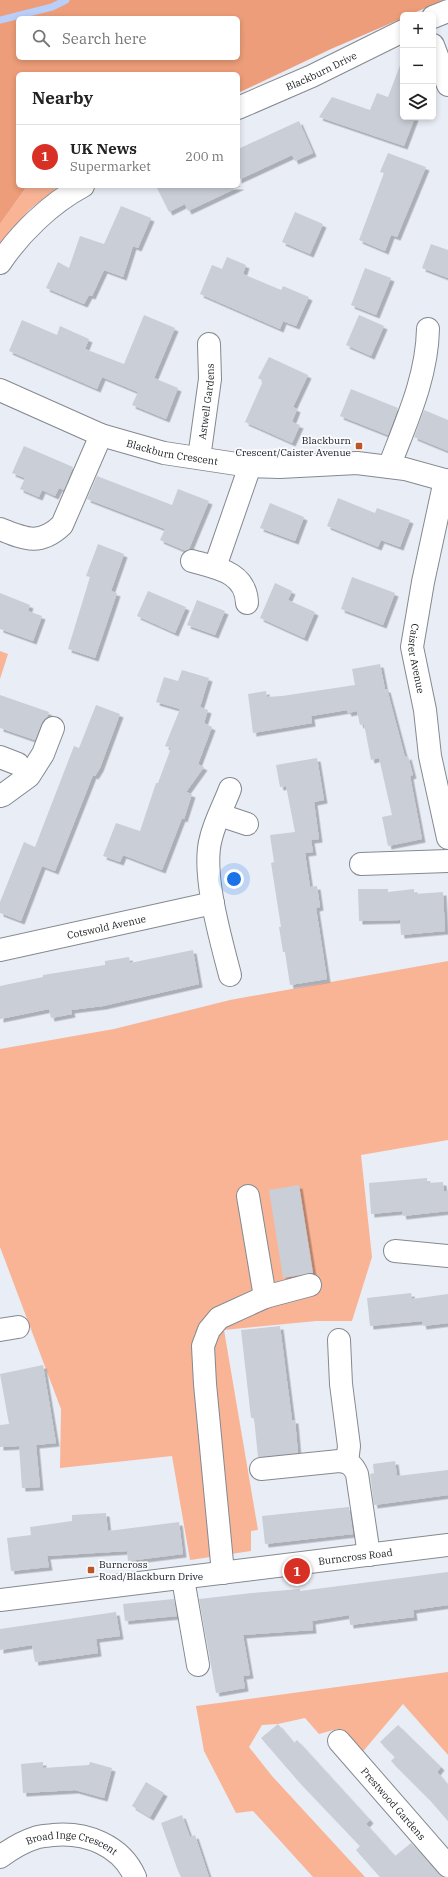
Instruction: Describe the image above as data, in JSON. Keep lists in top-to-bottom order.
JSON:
{
  "streets": {
    "street": [
      "Blackburn Drive",
      "Astwell Gardens",
      "Blackburn Crescent",
      "Caister Avenue",
      "Cotswold Avenue",
      "Burncross Road",
      "Prestwood Gardens",
      "Broad Inge Crescent"
    ]
  },
  "crossings": [
    ["Astwell Gardens", "Blackburn Crescent"],
    ["Blackburn Crescent", "Caister Avenue"]
  ],
  "places": {
    "transit": ["Blackburn Crescent/Caister Avenue", "Burncross Road/Blackburn Drive"]
  },
  "page": {
    "map_buttons": ["+", "−"],
    "search": "Search here",
    "heading": "Nearby",
    "list": [
      {
        "mark": "1",
        "name": "UK News",
        "note": "Supermarket",
        "value": "200 m"
      }
    ],
    "pins": "1"
  }
}
